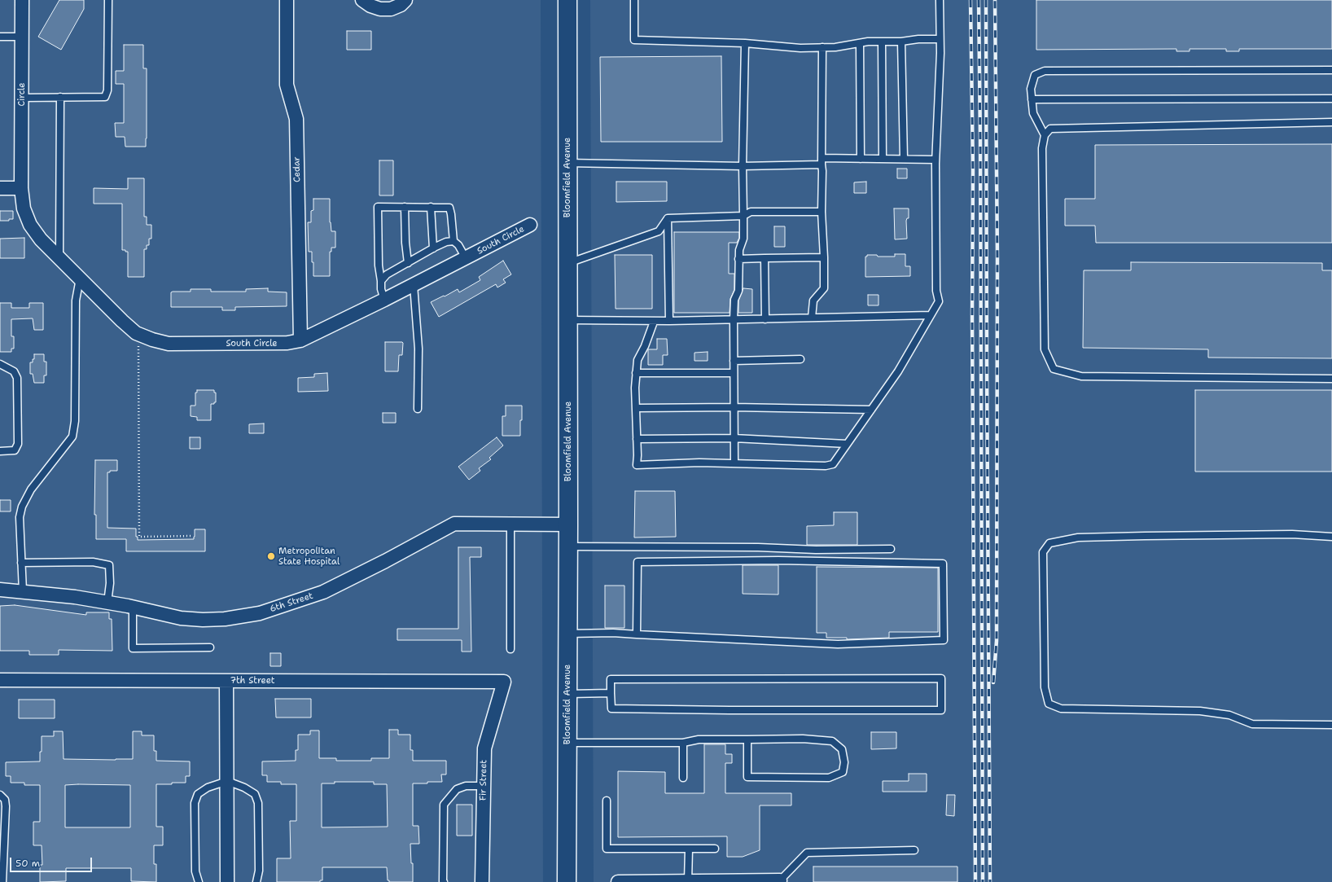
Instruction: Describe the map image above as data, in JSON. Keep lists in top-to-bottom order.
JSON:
{
  "streets": {
    "main road": ["Bloomfield Avenue"],
    "street": [
      "Circle",
      "Cedar",
      "South Circle",
      "6th Street",
      "7th Street",
      "Fir Street"
    ]
  },
  "crossings": [
    ["Circle", "South Circle"],
    ["Cedar", "South Circle"],
    ["Bloomfield Avenue", "6th Street"],
    ["7th Street", "Fir Street"]
  ],
  "places": ["Metropolitan State Hospital"],
  "scale_bar": "50 m"
}
